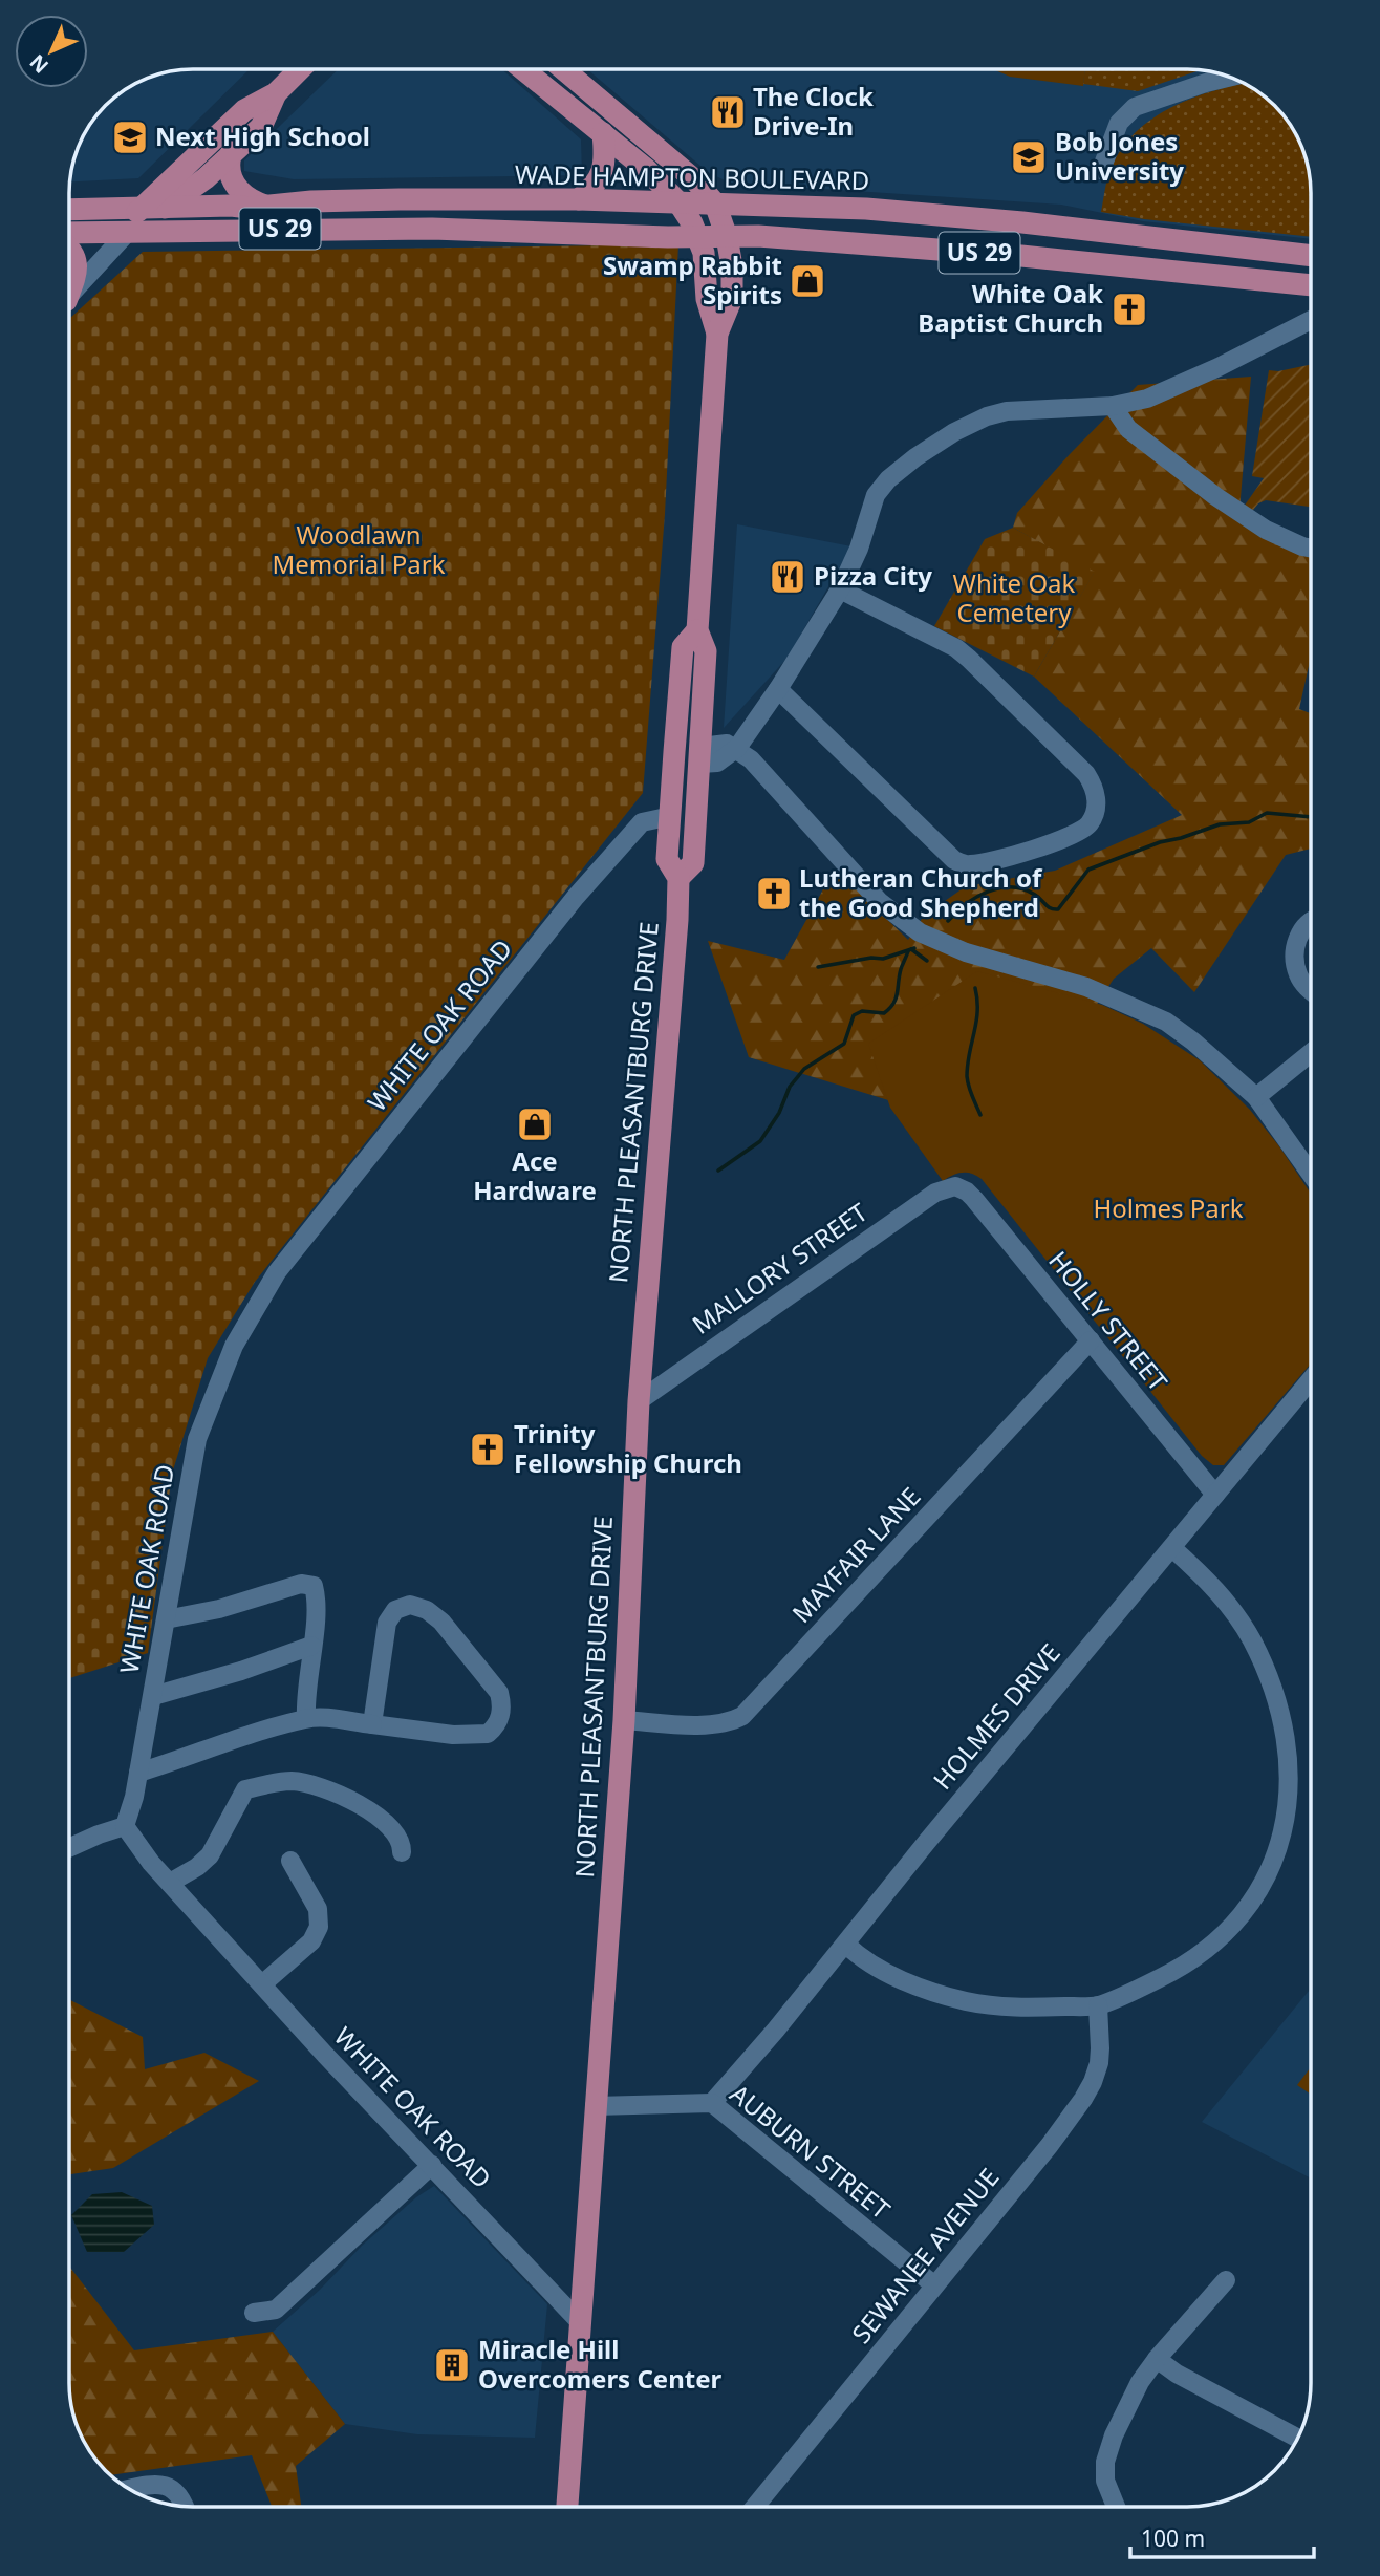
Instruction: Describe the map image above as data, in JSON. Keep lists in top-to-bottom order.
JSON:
{
  "streets": {
    "main road": ["WADE HAMPTON BOULEVARD", "US 29", "NORTH PLEASANTBURG DRIVE"],
    "street": [
      "WHITE OAK ROAD",
      "MALLORY STREET",
      "HOLLY STREET",
      "MAYFAIR LANE",
      "HOLMES DRIVE",
      "AUBURN STREET",
      "SEWANEE AVENUE"
    ]
  },
  "crossings": [
    ["WADE HAMPTON BOULEVARD", "NORTH PLEASANTBURG DRIVE"],
    ["US 29", "NORTH PLEASANTBURG DRIVE"],
    ["WHITE OAK ROAD", "NORTH PLEASANTBURG DRIVE"],
    ["NORTH PLEASANTBURG DRIVE", "MALLORY STREET"],
    ["NORTH PLEASANTBURG DRIVE", "MAYFAIR LANE"],
    ["NORTH PLEASANTBURG DRIVE", "AUBURN STREET"],
    ["MALLORY STREET", "HOLLY STREET"],
    ["HOLLY STREET", "MAYFAIR LANE"],
    ["HOLLY STREET", "HOLMES DRIVE"],
    ["HOLMES DRIVE", "AUBURN STREET"],
    ["AUBURN STREET", "SEWANEE AVENUE"]
  ],
  "parks": ["Woodlawn Memorial Park", "White Oak Cemetery", "Holmes Park"],
  "places": {
    "restaurant": ["The Clock Drive-In", "Pizza City"],
    "school or university": ["Next High School", "Bob Jones University"],
    "shop": ["Swamp Rabbit Spirits", "Ace Hardware"],
    "church": ["White Oak Baptist Church", "Lutheran Church of the Good Shepherd", "Trinity Fellowship Church"],
    "building": ["Miracle Hill Overcomers Center"]
  },
  "scale_bar": "100 m",
  "north": "bottom left"
}
